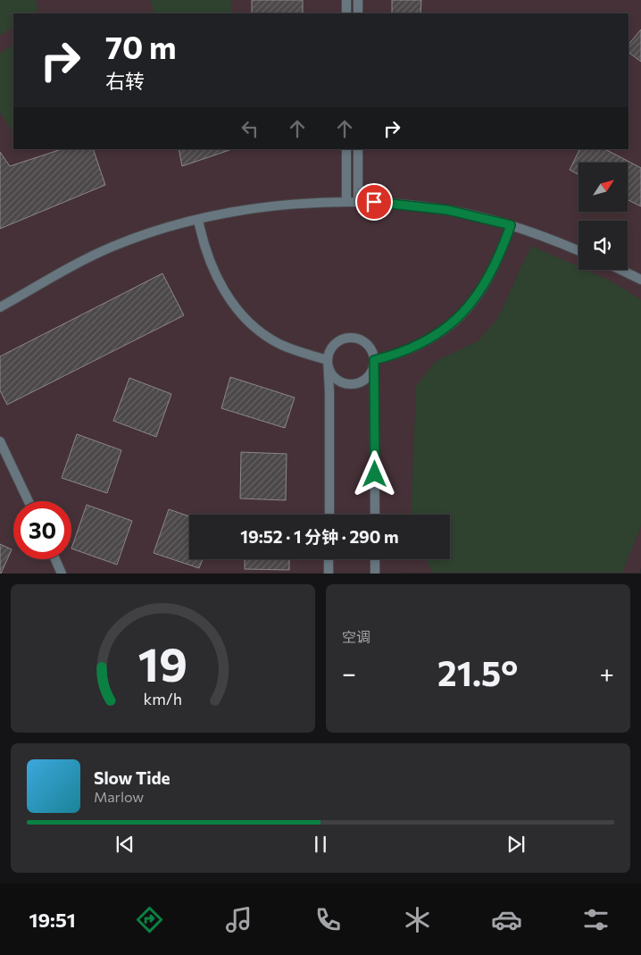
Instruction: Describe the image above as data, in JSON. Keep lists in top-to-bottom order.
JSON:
{
  "north": "top right",
  "page": {
    "turn": ["70 m", "右转"],
    "limit": "30",
    "trip": "19:52 · 1 分钟 · 290 m",
    "tile": "空调",
    "heat": ["−", "21.5°", "+"],
    "song": ["Slow Tide", "Marlow"],
    "tabs": "19:51",
    "gauge": ["19", "km/h"]
  }
}
